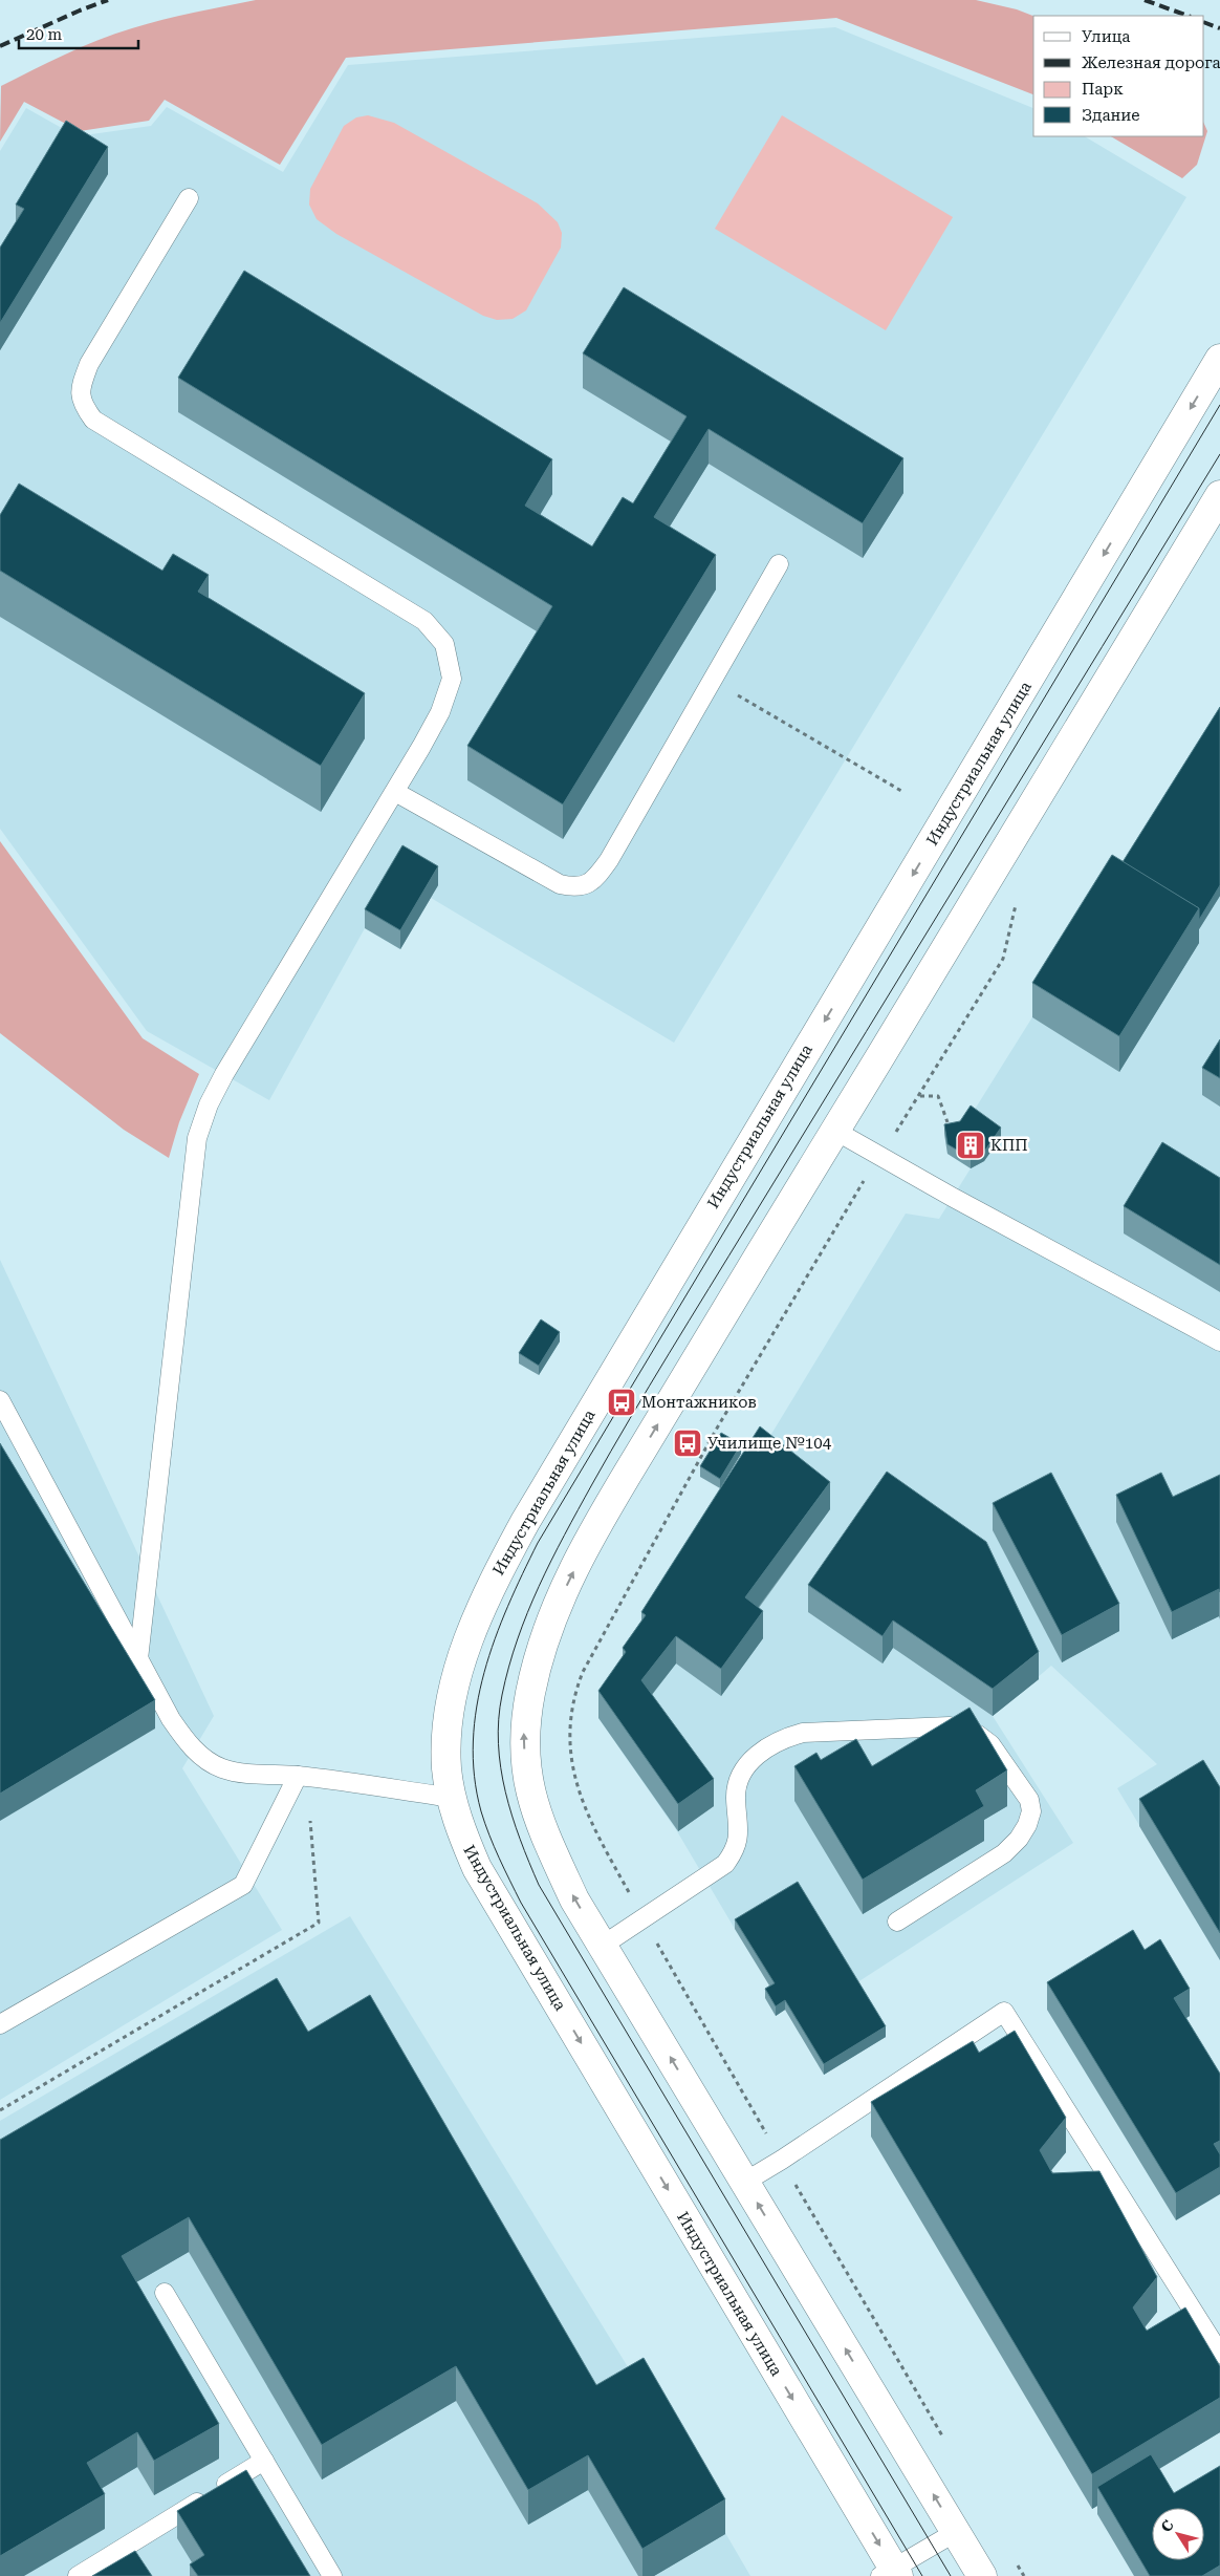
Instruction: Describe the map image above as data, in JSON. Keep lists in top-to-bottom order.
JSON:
{
  "streets": {
    "main road": ["Индустриальная улица"]
  },
  "places": {
    "building": ["КПП"],
    "bus stop": ["Монтажников", "Училище №104"]
  },
  "legend": [
    "Улица",
    "Железная дорога",
    "Парк",
    "Здание"
  ],
  "scale_bar": "20 m",
  "north": "top left"
}
